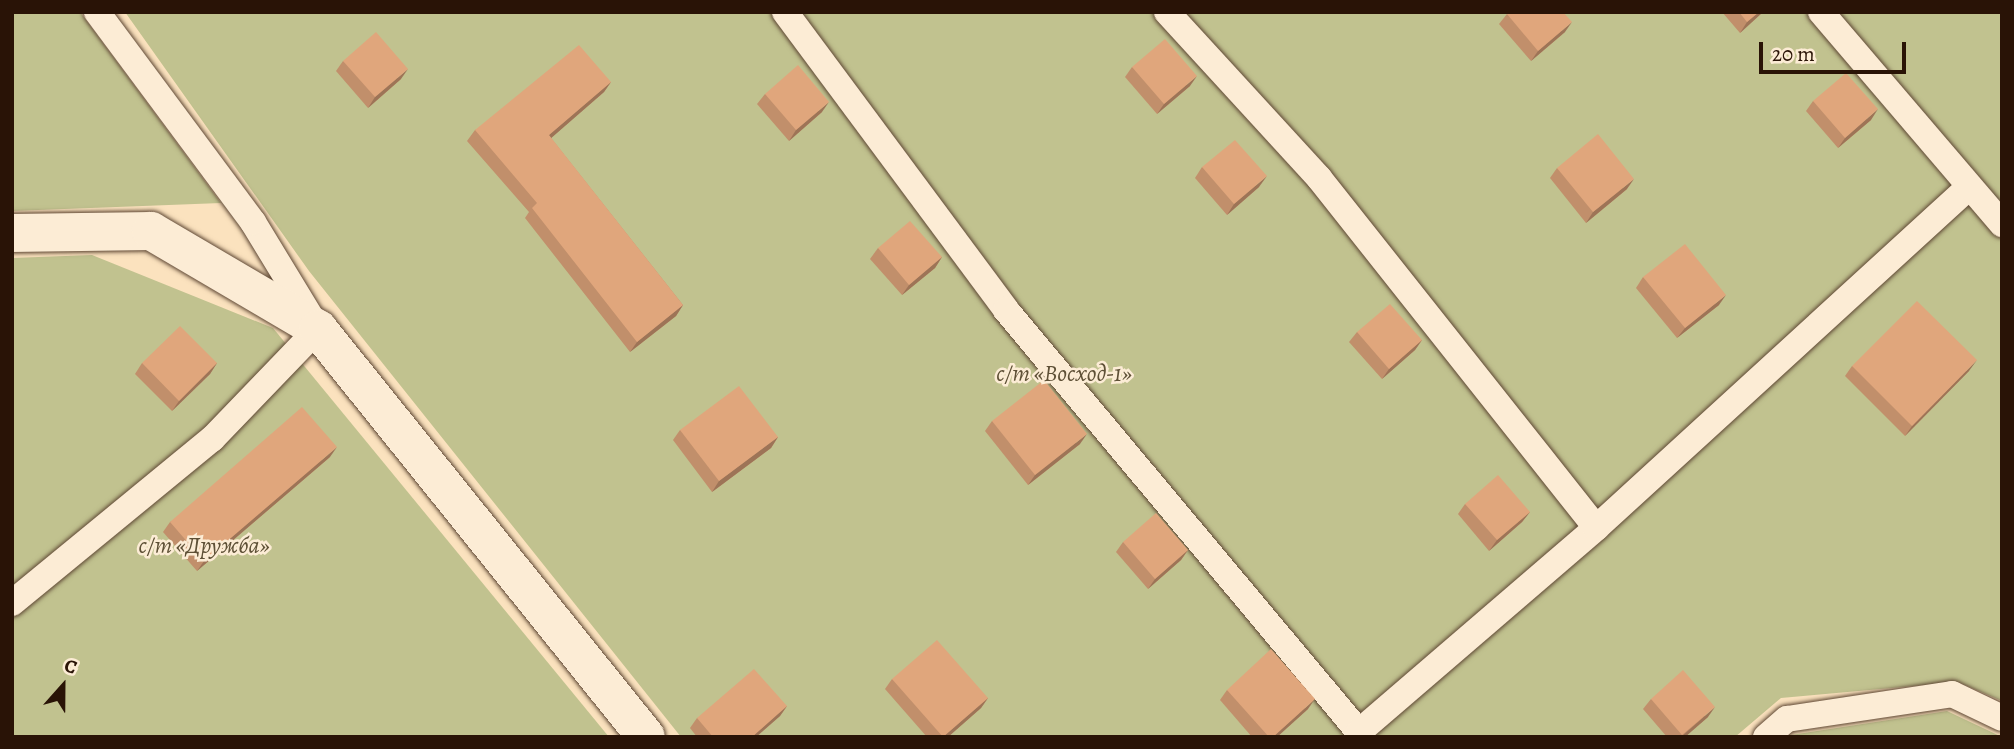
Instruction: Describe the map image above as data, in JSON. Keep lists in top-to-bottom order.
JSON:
{
  "parks": ["с/т «Восход-1»", "с/т «Дружба»"],
  "scale_bar": "20 m",
  "north": "top"
}
